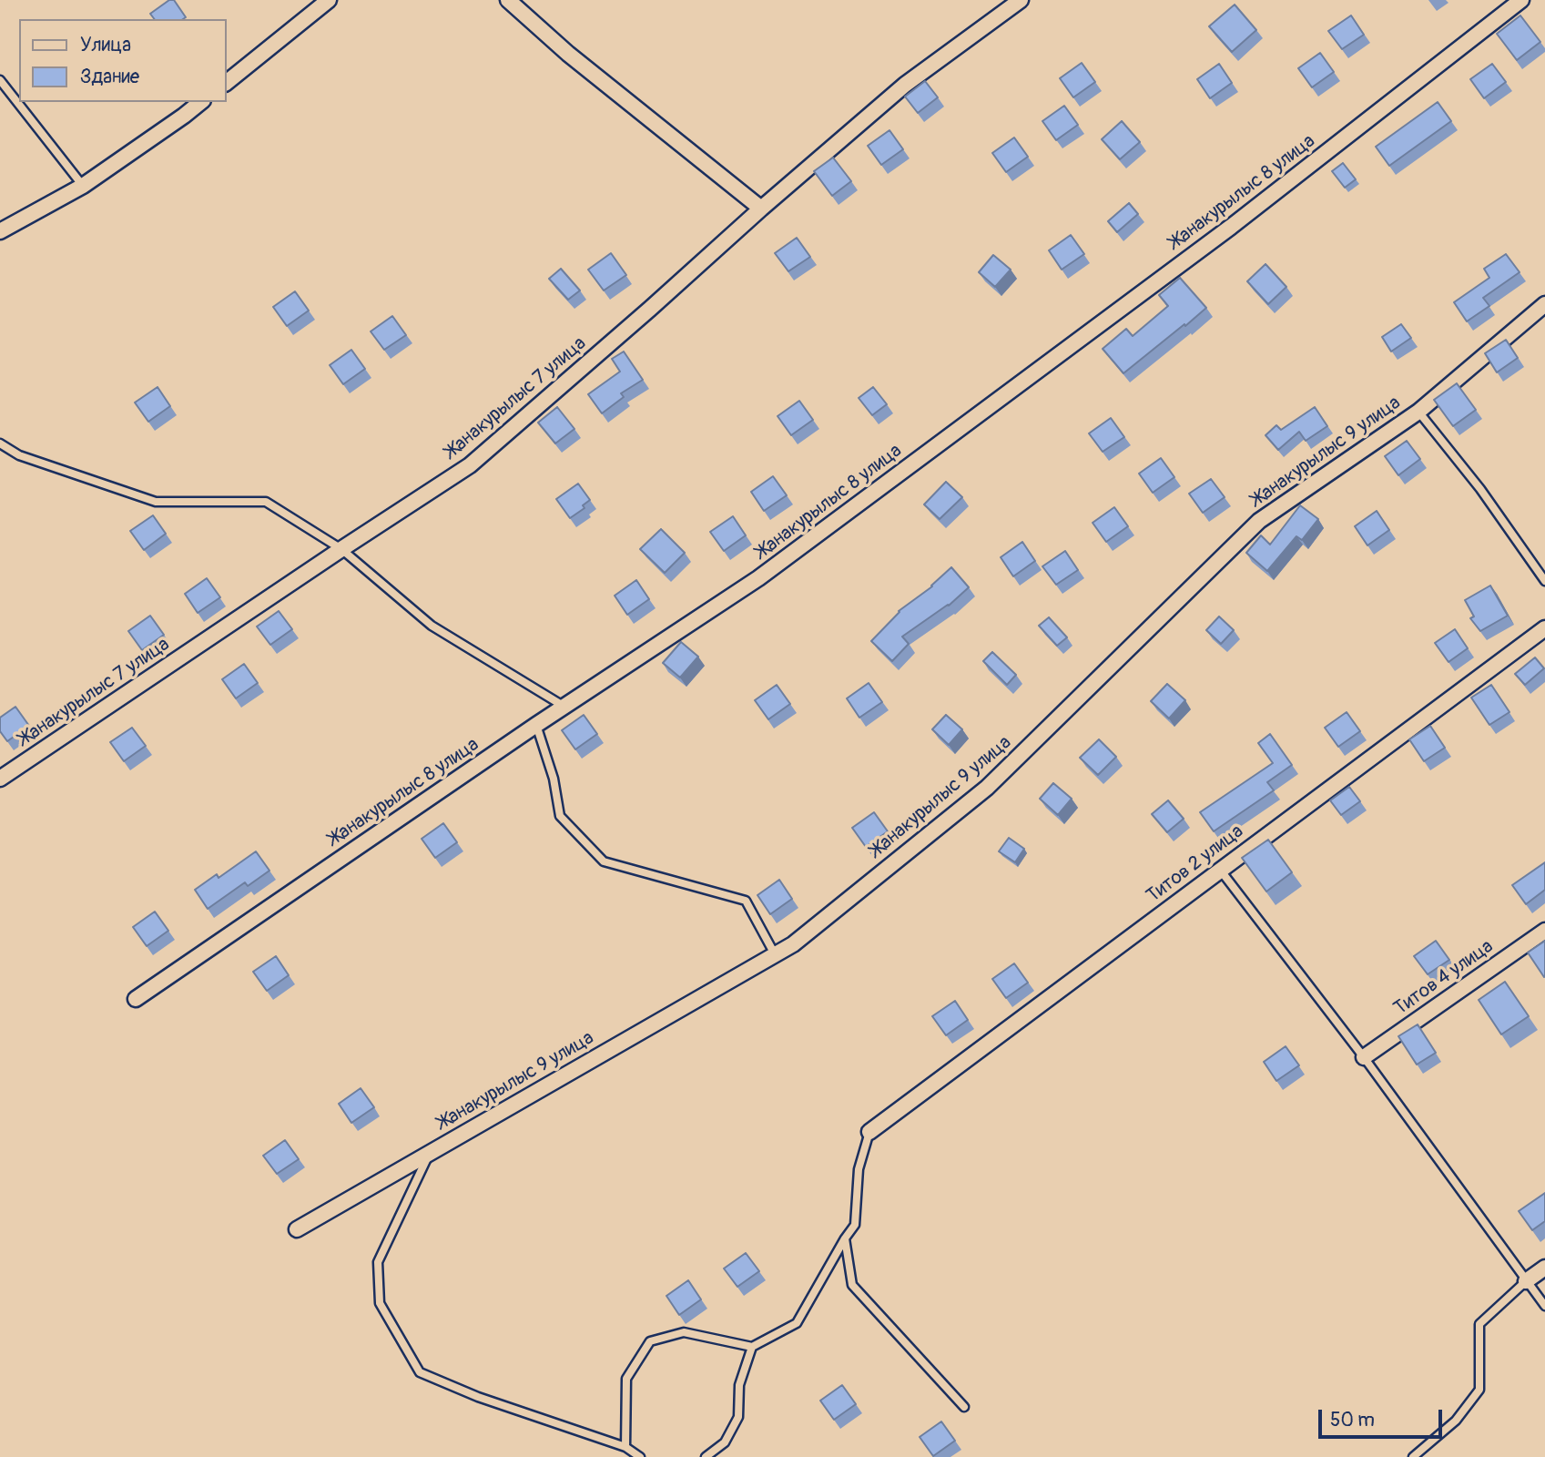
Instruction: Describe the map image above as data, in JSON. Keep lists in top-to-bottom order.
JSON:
{
  "streets": {
    "street": [
      "Жанакурылыс 8 улица",
      "Жанакурылыс 7 улица",
      "Жанакурылыс 9 улица",
      "Титов 2 улица",
      "Титов 4 улица"
    ]
  },
  "legend": ["Улица", "Здание"],
  "scale_bar": "50 m"
}
